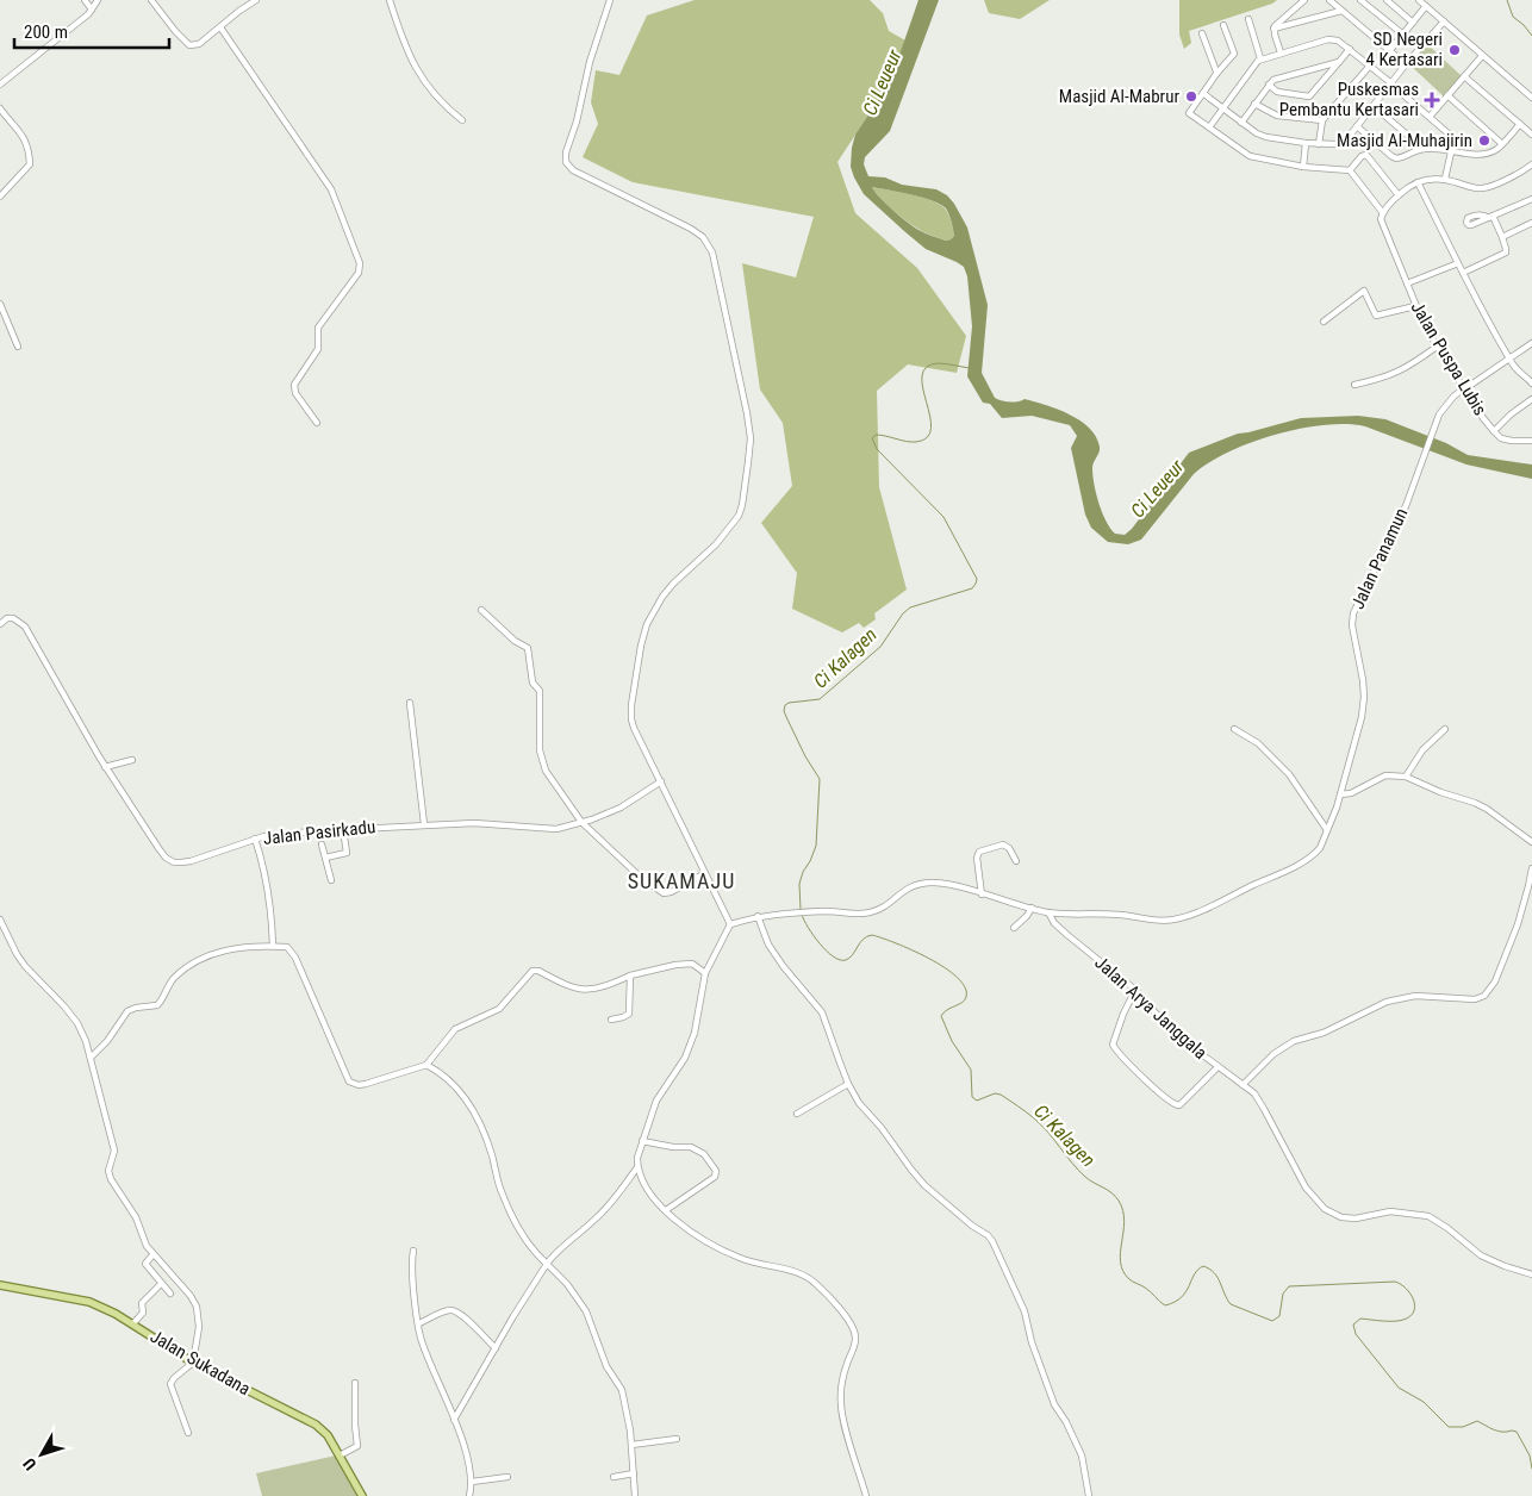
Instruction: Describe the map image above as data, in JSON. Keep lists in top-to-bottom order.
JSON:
{
  "streets": {
    "main road": ["Jalan Sukadana"],
    "street": [
      "Jalan Puspa Lubis",
      "Jalan Panamun",
      "Jalan Pasirkadu",
      "Jalan Arya Janggala"
    ]
  },
  "crossings": [
    ["Jalan Puspa Lubis", "Jalan Panamun"],
    ["Jalan Panamun", "Jalan Arya Janggala"]
  ],
  "districts": ["SUKAMAJU"],
  "water": ["Ci Leueur", "Ci Kalagen"],
  "places": {
    "other": ["SD Negeri 4 Kertasari", "Masjid Al-Mabrur", "Masjid Al-Muhajirin"],
    "health": ["Puskesmas Pembantu Kertasari"]
  },
  "scale_bar": "200 m",
  "north": "bottom left"
}
